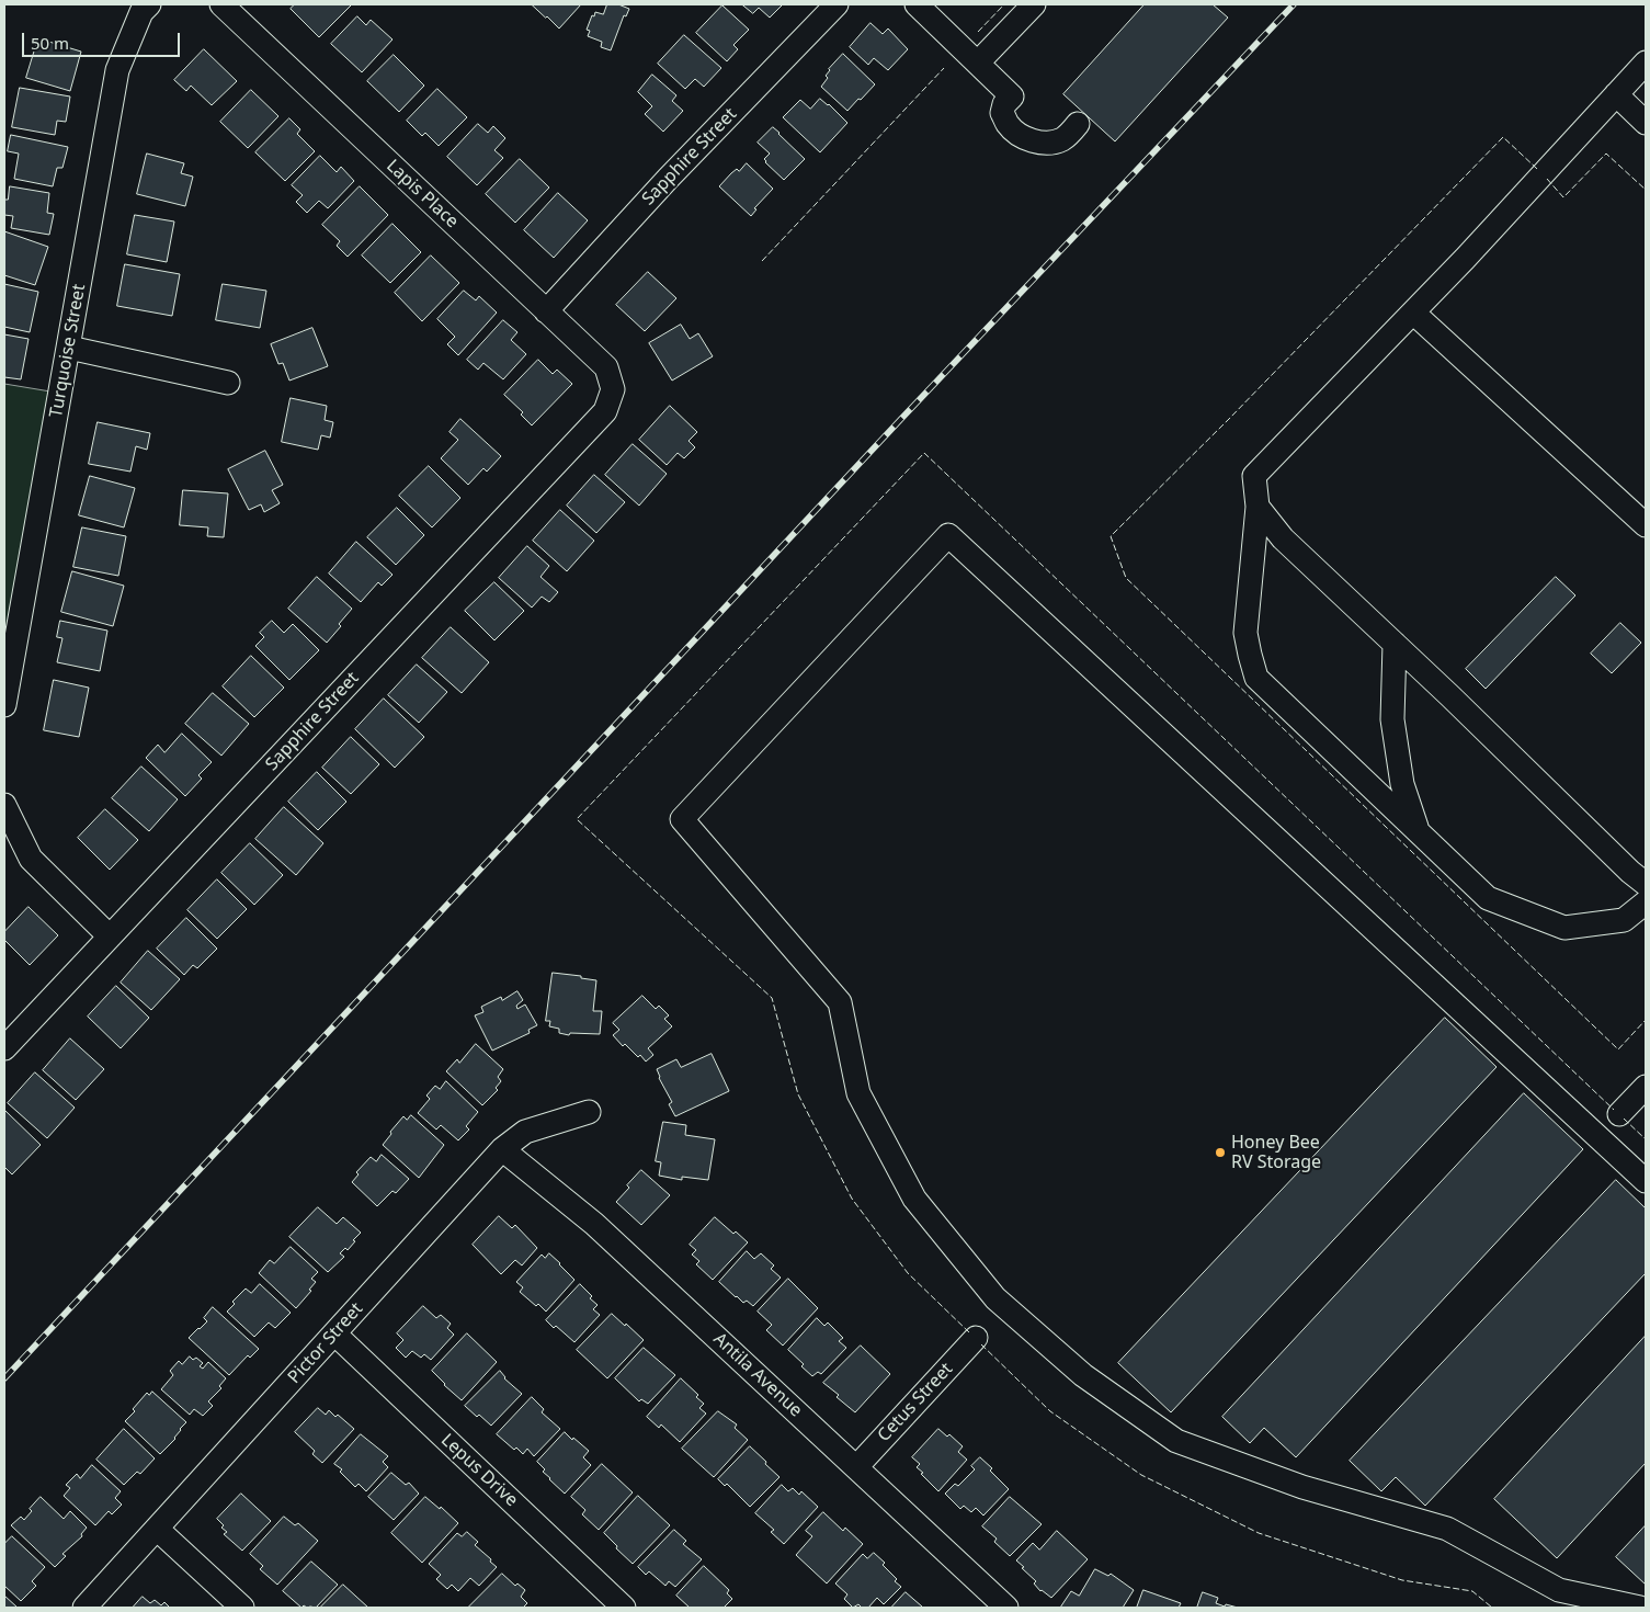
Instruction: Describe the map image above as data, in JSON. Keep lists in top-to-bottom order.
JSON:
{
  "streets": {
    "street": [
      "Sapphire Street",
      "Lapis Place",
      "Turquoise Street",
      "Pictor Street",
      "Antila Avenue",
      "Cetus Street",
      "Lepus Drive"
    ]
  },
  "crossings": [
    ["Sapphire Street", "Lapis Place"],
    ["Pictor Street", "Antila Avenue"],
    ["Pictor Street", "Lepus Drive"],
    ["Antila Avenue", "Cetus Street"]
  ],
  "places": ["Honey Bee RV Storage"],
  "scale_bar": "50 m"
}
